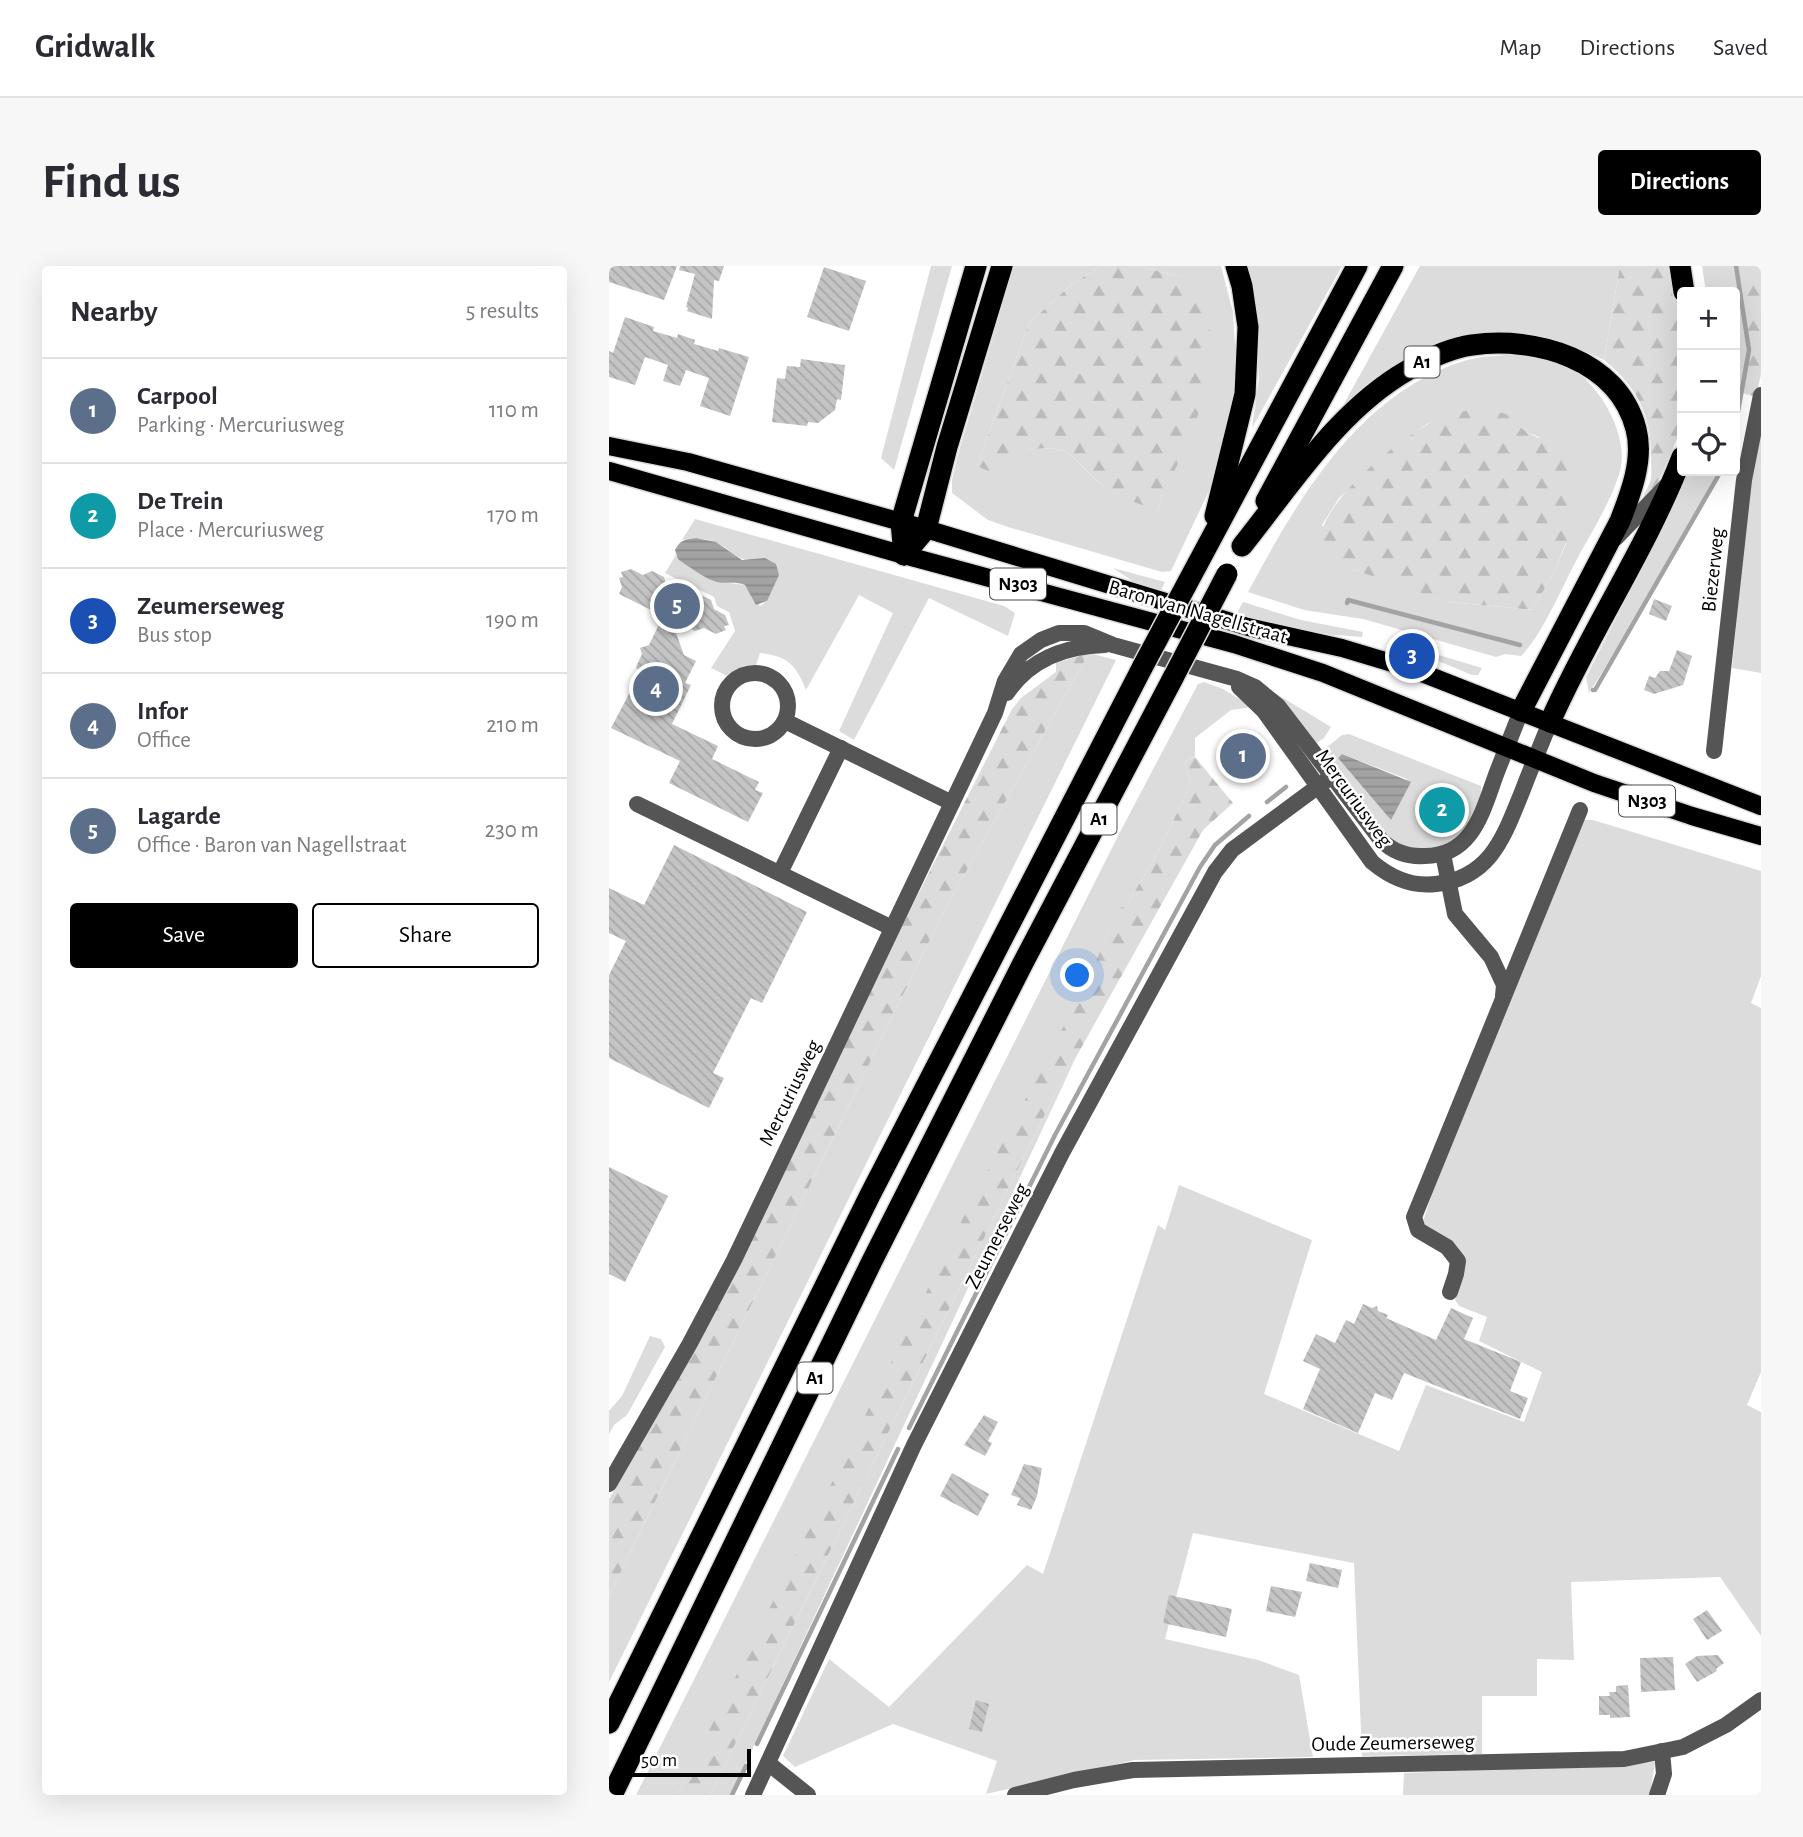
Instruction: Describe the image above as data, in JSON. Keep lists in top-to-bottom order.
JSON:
{
  "streets": {
    "highway": ["A1"],
    "main road": ["N303", "Baron van Nagellstraat"],
    "street": [
      "Biezerweg",
      "Mercuriusweg",
      "Zeumerseweg",
      "Oude Zeumerseweg"
    ]
  },
  "crossings": [
    ["A1", "Baron van Nagellstraat"],
    ["A1", "Mercuriusweg"],
    ["Baron van Nagellstraat", "Mercuriusweg"],
    ["Mercuriusweg", "Zeumerseweg"]
  ],
  "scale_bar": "50 m",
  "page": {
    "header": "Gridwalk",
    "nav": ["Map", "Directions", "Saved"],
    "buttons": [
      "Directions",
      ["Save", "Share"]
    ],
    "title": "Find us",
    "heading": ["Nearby", "5 results"],
    "map_buttons": ["+", "−"],
    "list": [
      {
        "mark": "1",
        "name": "Carpool",
        "note": "Parking · Mercuriusweg",
        "value": "110 m"
      },
      {
        "mark": "2",
        "name": "De Trein",
        "note": "Place · Mercuriusweg",
        "value": "170 m"
      },
      {
        "mark": "3",
        "name": "Zeumerseweg",
        "note": "Bus stop",
        "value": "190 m"
      },
      {
        "mark": "4",
        "name": "Infor",
        "note": "Office",
        "value": "210 m"
      },
      {
        "mark": "5",
        "name": "Lagarde",
        "note": "Office · Baron van Nagellstraat",
        "value": "230 m"
      }
    ],
    "pins": [
      "5",
      "3",
      "4",
      "1",
      "2"
    ],
    "scale": "50 m"
  }
}
